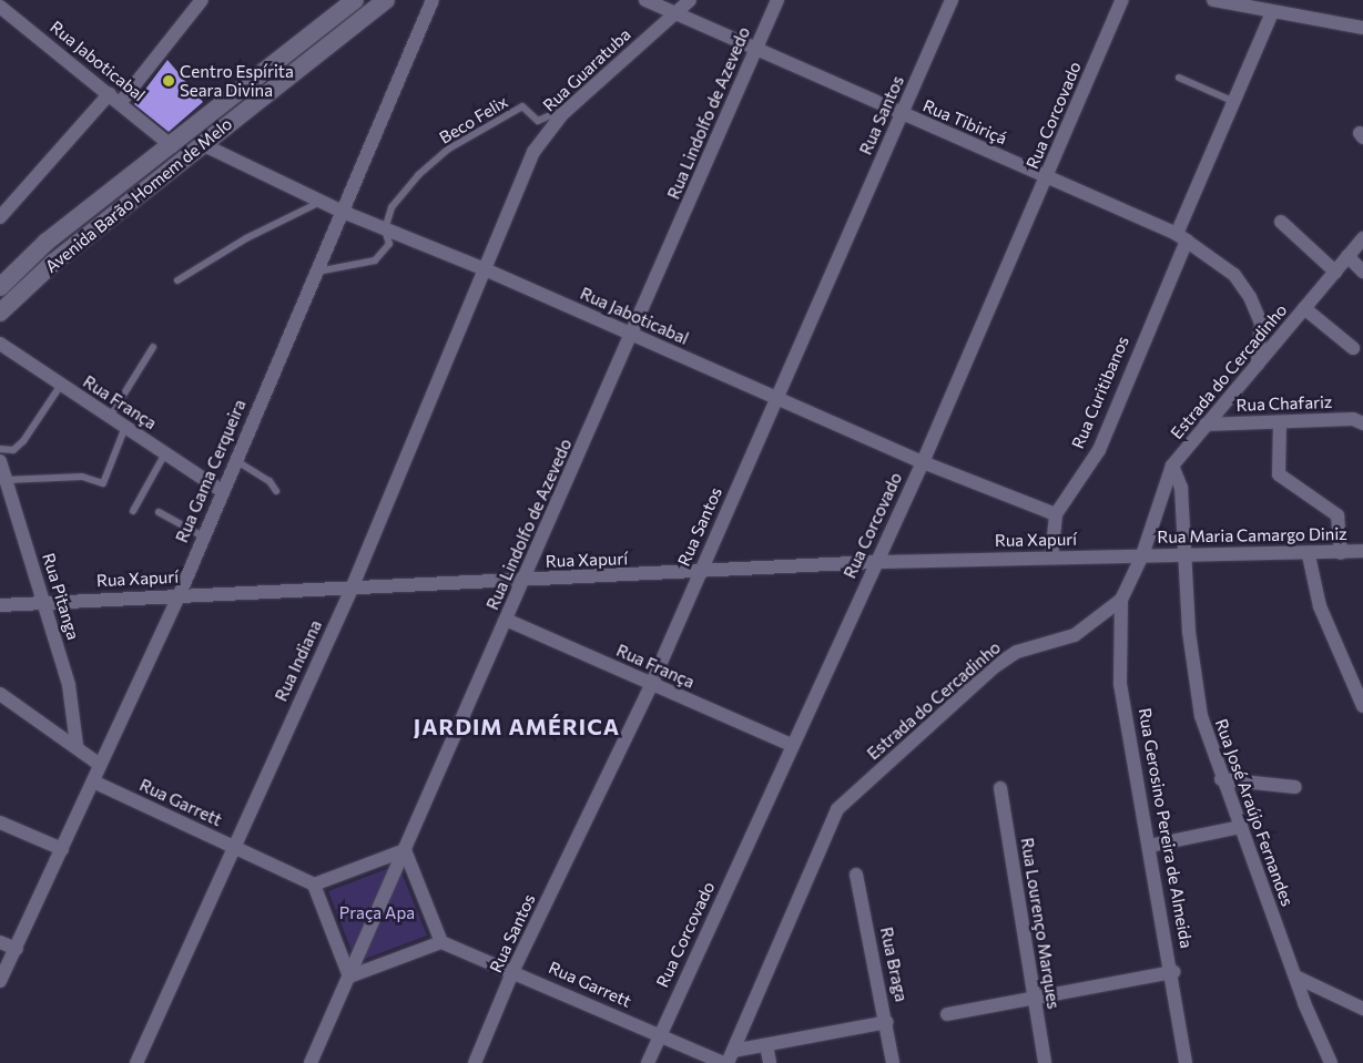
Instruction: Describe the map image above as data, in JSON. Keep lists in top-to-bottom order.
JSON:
{
  "streets": {
    "main road": ["Avenida Barão Homem de Melo"],
    "street": [
      "Rua Jaboticabal",
      "Rua Guaratuba",
      "Rua Lindolfo de Azevedo",
      "Rua Santos",
      "Rua Corcovado",
      "Rua Tibiriçá",
      "Estrada do Cercadinho",
      "Rua Curitibanos",
      "Rua França",
      "Rua Chafariz",
      "Rua Gama Cerqueira",
      "Rua Maria Camargo Diniz",
      "Rua Xapurí",
      "Rua Pitanga",
      "Rua Indiana",
      "Rua Garrett",
      "Rua José Araújo Fernandes",
      "Rua Gerosino Pereira de Almeida",
      "Rua Lourenço Marques",
      "Rua Braga"
    ],
    "lane": ["Beco Felix"]
  },
  "crossings": [
    ["Rua Jaboticabal", "Rua Guaratuba"],
    ["Rua Jaboticabal", "Rua Lindolfo de Azevedo"],
    ["Rua Jaboticabal", "Rua Santos"],
    ["Rua Jaboticabal", "Rua Corcovado"],
    ["Rua Jaboticabal", "Beco Felix"],
    ["Rua Jaboticabal", "Avenida Barão Homem de Melo"],
    ["Rua Jaboticabal", "Rua Curitibanos"],
    ["Rua Jaboticabal", "Rua Gama Cerqueira"],
    ["Rua Jaboticabal", "Rua Indiana"],
    ["Rua Guaratuba", "Beco Felix"],
    ["Rua Guaratuba", "Rua Tibiriçá"],
    ["Rua Guaratuba", "Rua Indiana"],
    ["Rua Lindolfo de Azevedo", "Rua Tibiriçá"],
    ["Rua Lindolfo de Azevedo", "Rua França"],
    ["Rua Lindolfo de Azevedo", "Rua Xapurí"],
    ["Rua Santos", "Rua Tibiriçá"],
    ["Rua Santos", "Rua França"],
    ["Rua Santos", "Rua Xapurí"],
    ["Rua Santos", "Rua Garrett"],
    ["Rua Corcovado", "Rua Tibiriçá"],
    ["Rua Corcovado", "Rua França"],
    ["Rua Corcovado", "Rua Xapurí"],
    ["Rua Corcovado", "Rua Garrett"],
    ["Beco Felix", "Rua Gama Cerqueira"],
    ["Rua Tibiriçá", "Estrada do Cercadinho"],
    ["Rua Tibiriçá", "Rua Curitibanos"],
    ["Estrada do Cercadinho", "Rua Chafariz"],
    ["Estrada do Cercadinho", "Rua Maria Camargo Diniz"],
    ["Estrada do Cercadinho", "Rua Xapurí"],
    ["Estrada do Cercadinho", "Rua José Araújo Fernandes"],
    ["Estrada do Cercadinho", "Rua Gerosino Pereira de Almeida"],
    ["Rua Curitibanos", "Rua Xapurí"],
    ["Rua França", "Rua Gama Cerqueira"],
    ["Rua Gama Cerqueira", "Rua Xapurí"],
    ["Rua Gama Cerqueira", "Rua Garrett"],
    ["Rua Maria Camargo Diniz", "Rua Xapurí"],
    ["Rua Maria Camargo Diniz", "Rua José Araújo Fernandes"],
    ["Rua Xapurí", "Rua Pitanga"],
    ["Rua Xapurí", "Rua Indiana"],
    ["Rua Indiana", "Rua Garrett"]
  ],
  "districts": ["JARDIM AMÉRICA"],
  "parks": ["Praça Apa"],
  "places": ["Centro Espírita Seara Divina"]
}
